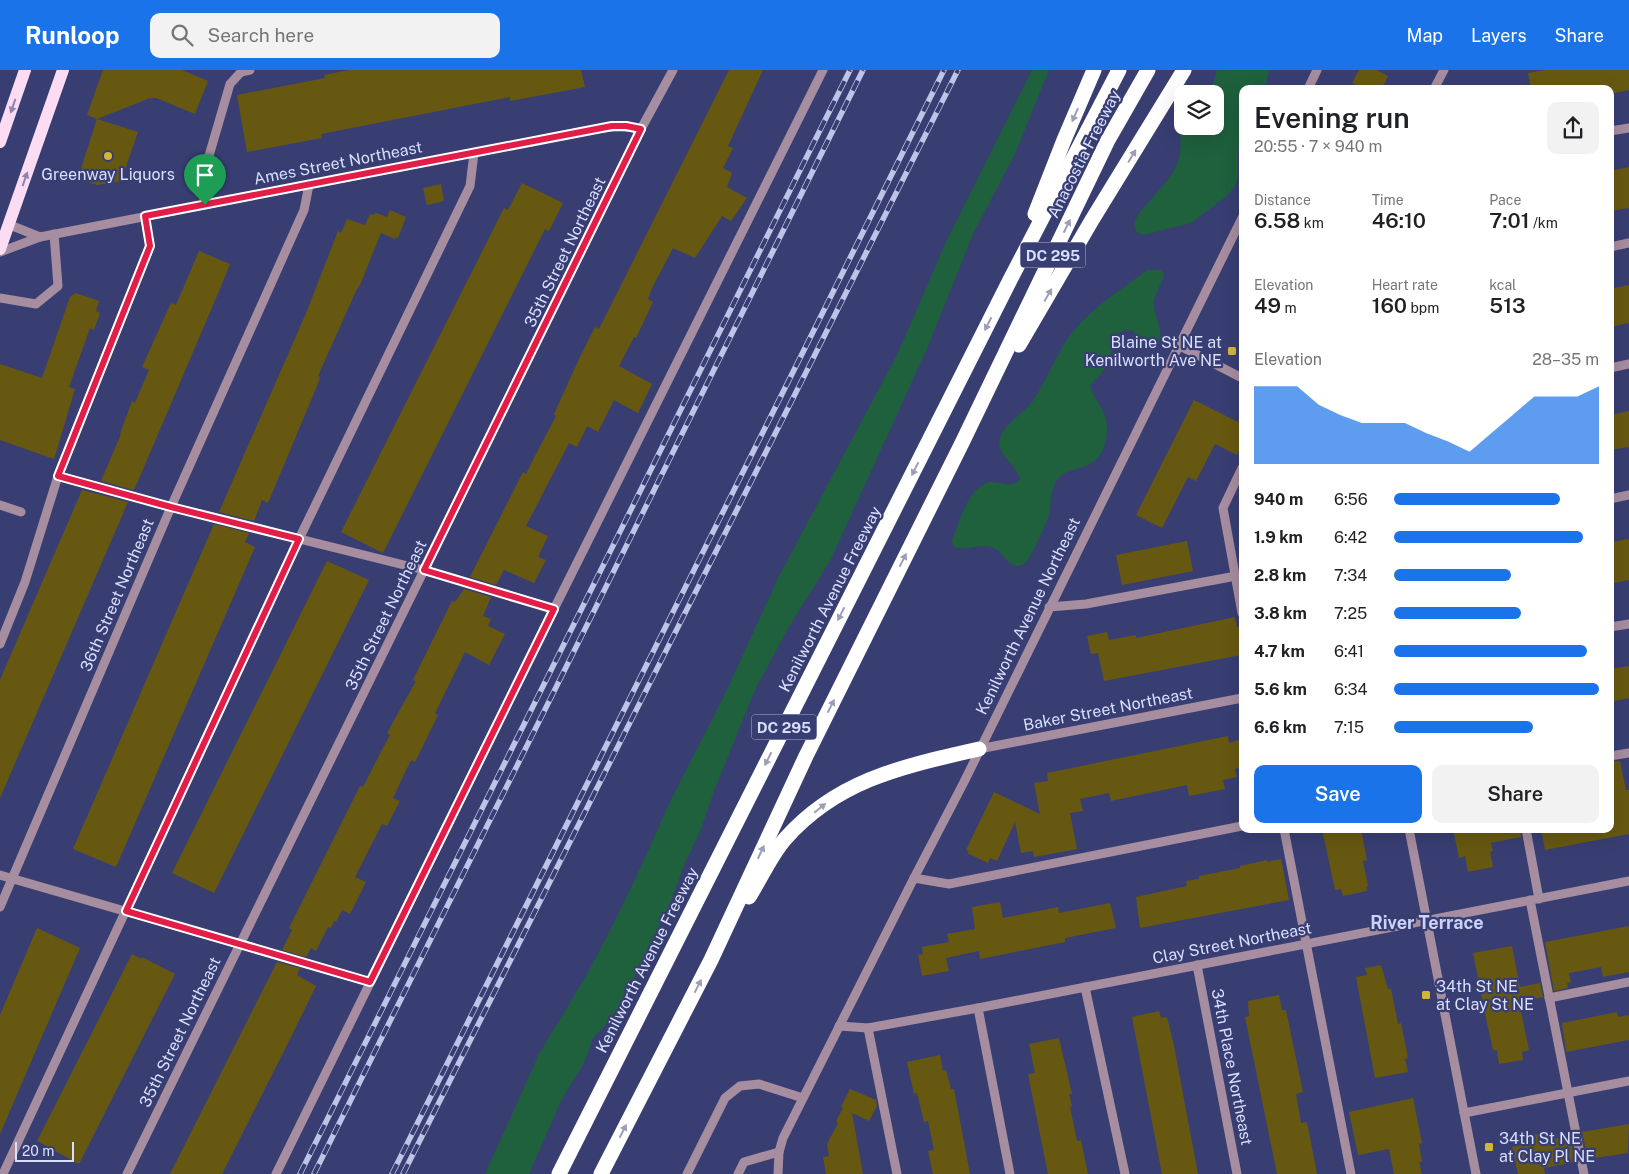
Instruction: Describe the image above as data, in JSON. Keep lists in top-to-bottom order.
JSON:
{
  "streets": {
    "highway": ["Anacostia Freeway", "DC 295", "Kenilworth Avenue Freeway"],
    "street": [
      "Ames Street Northeast",
      "35th Street Northeast",
      "36th Street Northeast",
      "Kenilworth Avenue Northeast",
      "Baker Street Northeast",
      "Clay Street Northeast",
      "34th Place Northeast"
    ]
  },
  "crossings": [
    ["Anacostia Freeway", "DC 295"],
    ["Anacostia Freeway", "Kenilworth Avenue Freeway"],
    ["Ames Street Northeast", "35th Street Northeast"],
    ["Ames Street Northeast", "36th Street Northeast"],
    ["Kenilworth Avenue Northeast", "Baker Street Northeast"],
    ["Kenilworth Avenue Northeast", "Clay Street Northeast"],
    ["Clay Street Northeast", "34th Place Northeast"]
  ],
  "districts": ["River Terrace"],
  "places": {
    "other": ["Greenway Liquors"],
    "transit": ["Blaine St NE at Kenilworth Ave NE", "34th St NE at Clay St NE", "34th St NE at Clay Pl NE"]
  },
  "scale_bar": "20 m",
  "page": {
    "header": "Runloop",
    "search": "Search here",
    "nav": ["Map", "Layers", "Share"],
    "heading": ["Evening run", "20:55 · 7 × 940 m"],
    "stats": [
      ["Distance", "6.58 km"],
      ["Time", "46:10"],
      ["Pace", "7:01 /km"],
      ["Elevation", "49 m"],
      ["Heart rate", "160 bpm"],
      ["kcal", "513"]
    ],
    "chart": ["Elevation", "28–35 m"],
    "list": [
      {
        "name": "940 m",
        "note": "6:56"
      },
      {
        "name": "1.9 km",
        "note": "6:42"
      },
      {
        "name": "2.8 km",
        "note": "7:34"
      },
      {
        "name": "3.8 km",
        "note": "7:25"
      },
      {
        "name": "4.7 km",
        "note": "6:41"
      },
      {
        "name": "5.6 km",
        "note": "6:34"
      },
      {
        "name": "6.6 km",
        "note": "7:15"
      }
    ],
    "buttons": ["Save", "Share"],
    "scale": "20 m"
  }
}
